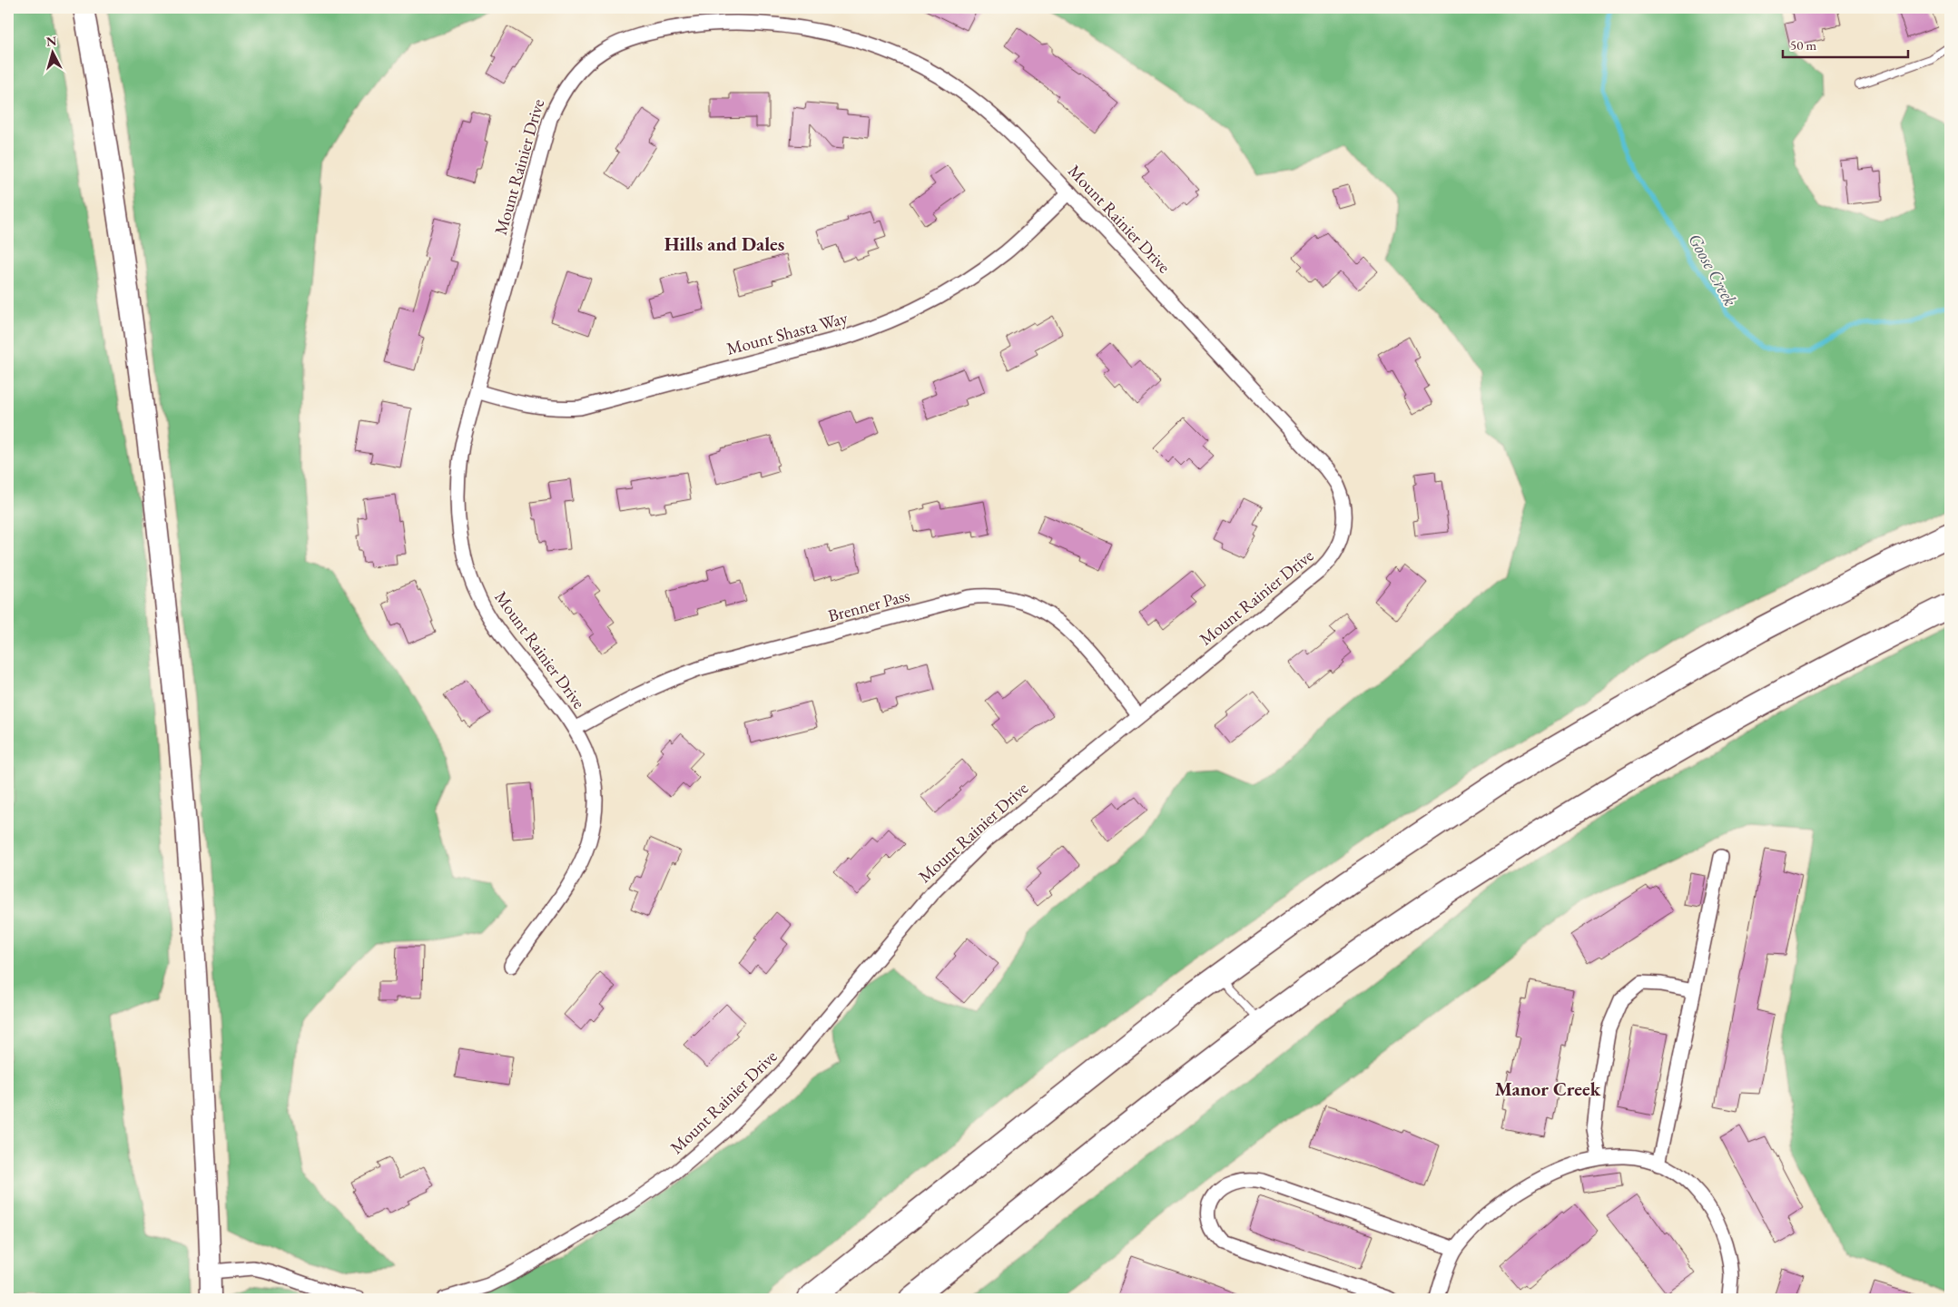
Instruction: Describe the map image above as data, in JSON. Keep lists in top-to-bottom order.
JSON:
{
  "streets": {
    "street": ["Mount Rainier Drive", "Mount Shasta Way", "Brenner Pass"]
  },
  "crossings": [
    ["Mount Rainier Drive", "Mount Shasta Way"],
    ["Mount Rainier Drive", "Brenner Pass"]
  ],
  "districts": ["Hills and Dales", "Manor Creek"],
  "water": ["Goose Creek"],
  "scale_bar": "50 m",
  "north": "top"
}
